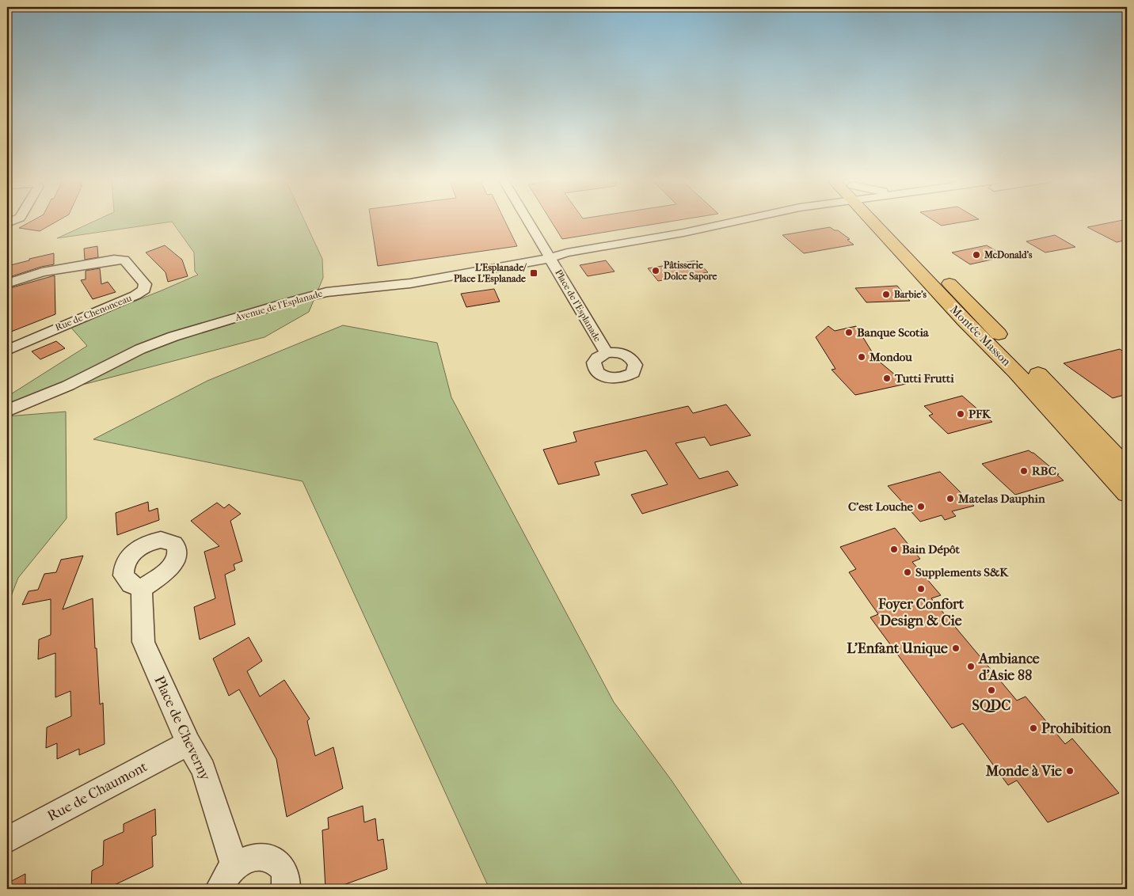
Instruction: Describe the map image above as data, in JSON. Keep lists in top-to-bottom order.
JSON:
{
  "streets": {
    "main road": ["Montée Masson"],
    "street": [
      "Avenue de l'Esplanade",
      "Place de l'Esplanade",
      "Rue de Chenonceau",
      "Place de Cheverny",
      "Rue de Chaumont"
    ]
  },
  "crossings": [
    ["Avenue de l'Esplanade", "Place de l'Esplanade"],
    ["Place de Cheverny", "Rue de Chaumont"]
  ],
  "places": {
    "other": [
      "McDonald's",
      "Pâtisserie Dolce Sapore",
      "Barbie's",
      "Banque Scotia",
      "Mondou",
      "Tutti Frutti",
      "PFK",
      "RBC",
      "Matelas Dauphin",
      "C'est Louche",
      "Bain Dépôt",
      "Supplements S&K",
      "Foyer Confort Design & Cie",
      "L'Enfant Unique",
      "Ambiance d'Asie 88",
      "SQDC",
      "Prohibition",
      "Monde à Vie"
    ],
    "transit": ["L'Esplanade/ Place L'Esplanade"]
  }
}
